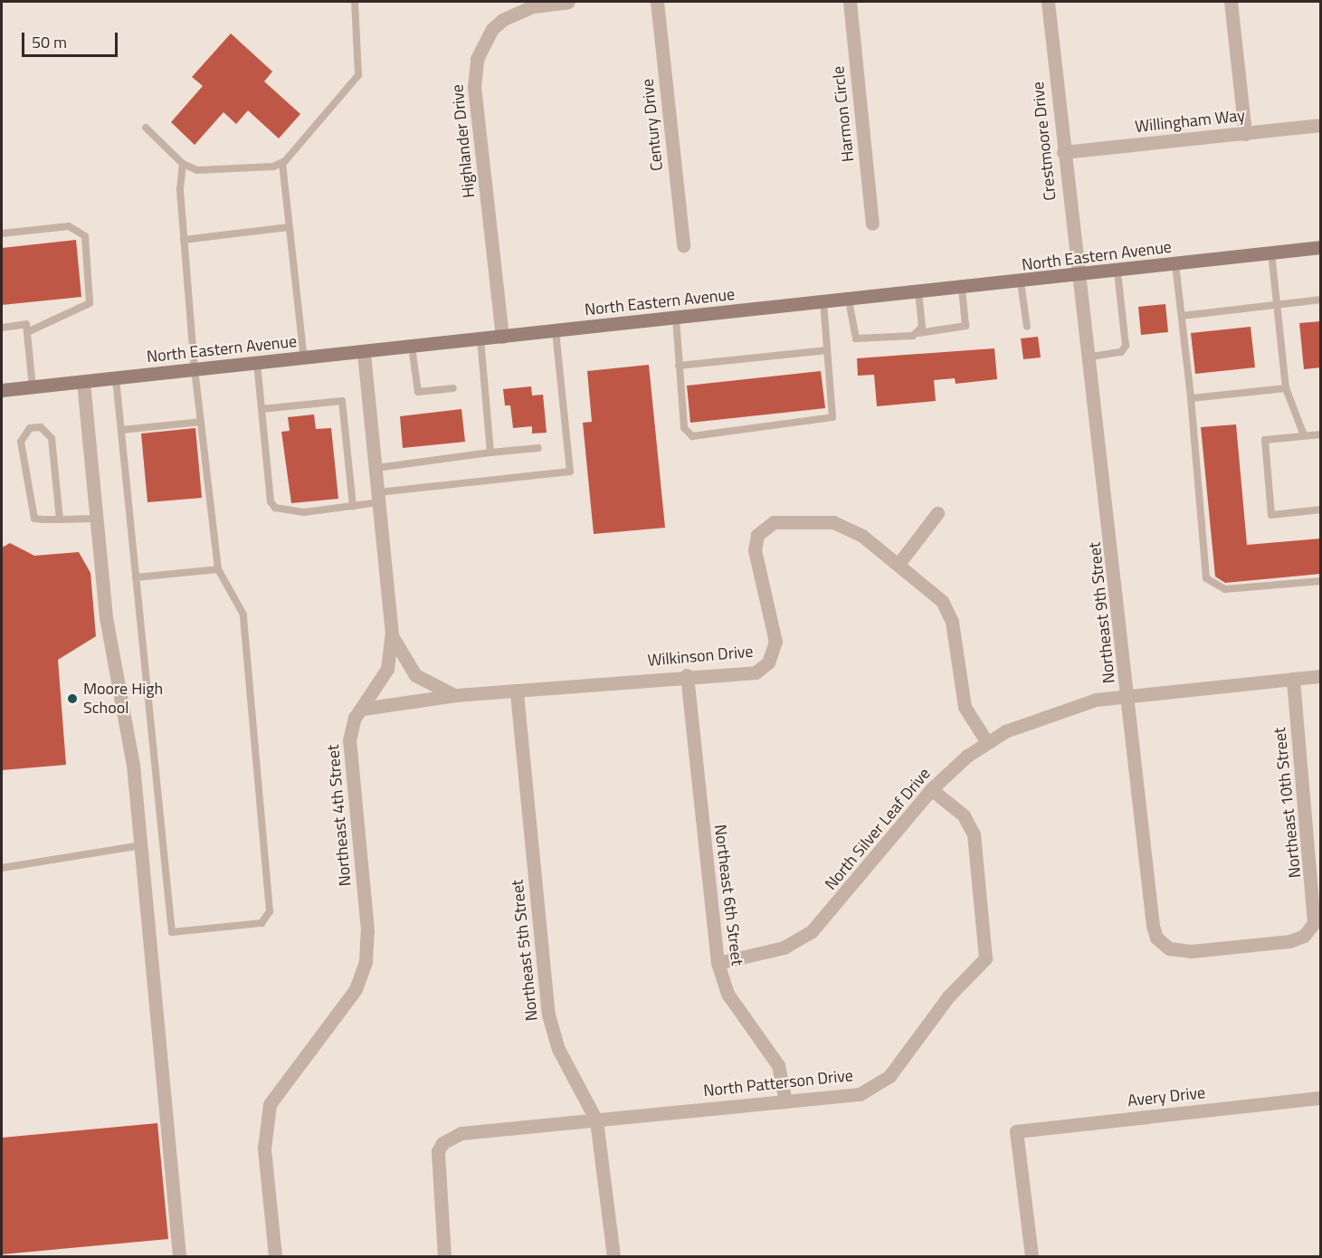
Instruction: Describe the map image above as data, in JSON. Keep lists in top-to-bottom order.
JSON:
{
  "streets": {
    "main road": ["North Eastern Avenue"],
    "street": [
      "Harmon Circle",
      "Willingham Way",
      "Century Drive",
      "Highlander Drive",
      "Crestmoore Drive",
      "Northeast 9th Street",
      "Wilkinson Drive",
      "Northeast 10th Street",
      "Northeast 4th Street",
      "North Silver Leaf Drive",
      "Northeast 6th Street",
      "Northeast 5th Street",
      "North Patterson Drive",
      "Avery Drive"
    ]
  },
  "crossings": [
    ["Willingham Way", "Crestmoore Drive"],
    ["Highlander Drive", "North Eastern Avenue"],
    ["Crestmoore Drive", "North Eastern Avenue"],
    ["Crestmoore Drive", "Northeast 9th Street"],
    ["North Eastern Avenue", "Northeast 9th Street"],
    ["North Eastern Avenue", "Northeast 4th Street"],
    ["Northeast 9th Street", "Northeast 10th Street"],
    ["Northeast 9th Street", "North Silver Leaf Drive"],
    ["Wilkinson Drive", "Northeast 4th Street"],
    ["Wilkinson Drive", "North Silver Leaf Drive"],
    ["Wilkinson Drive", "Northeast 6th Street"],
    ["Wilkinson Drive", "Northeast 5th Street"],
    ["Northeast 10th Street", "North Silver Leaf Drive"],
    ["North Silver Leaf Drive", "Northeast 6th Street"],
    ["North Silver Leaf Drive", "North Patterson Drive"],
    ["Northeast 6th Street", "North Patterson Drive"],
    ["Northeast 5th Street", "North Patterson Drive"]
  ],
  "places": ["Moore High School"],
  "scale_bar": "50 m"
}
